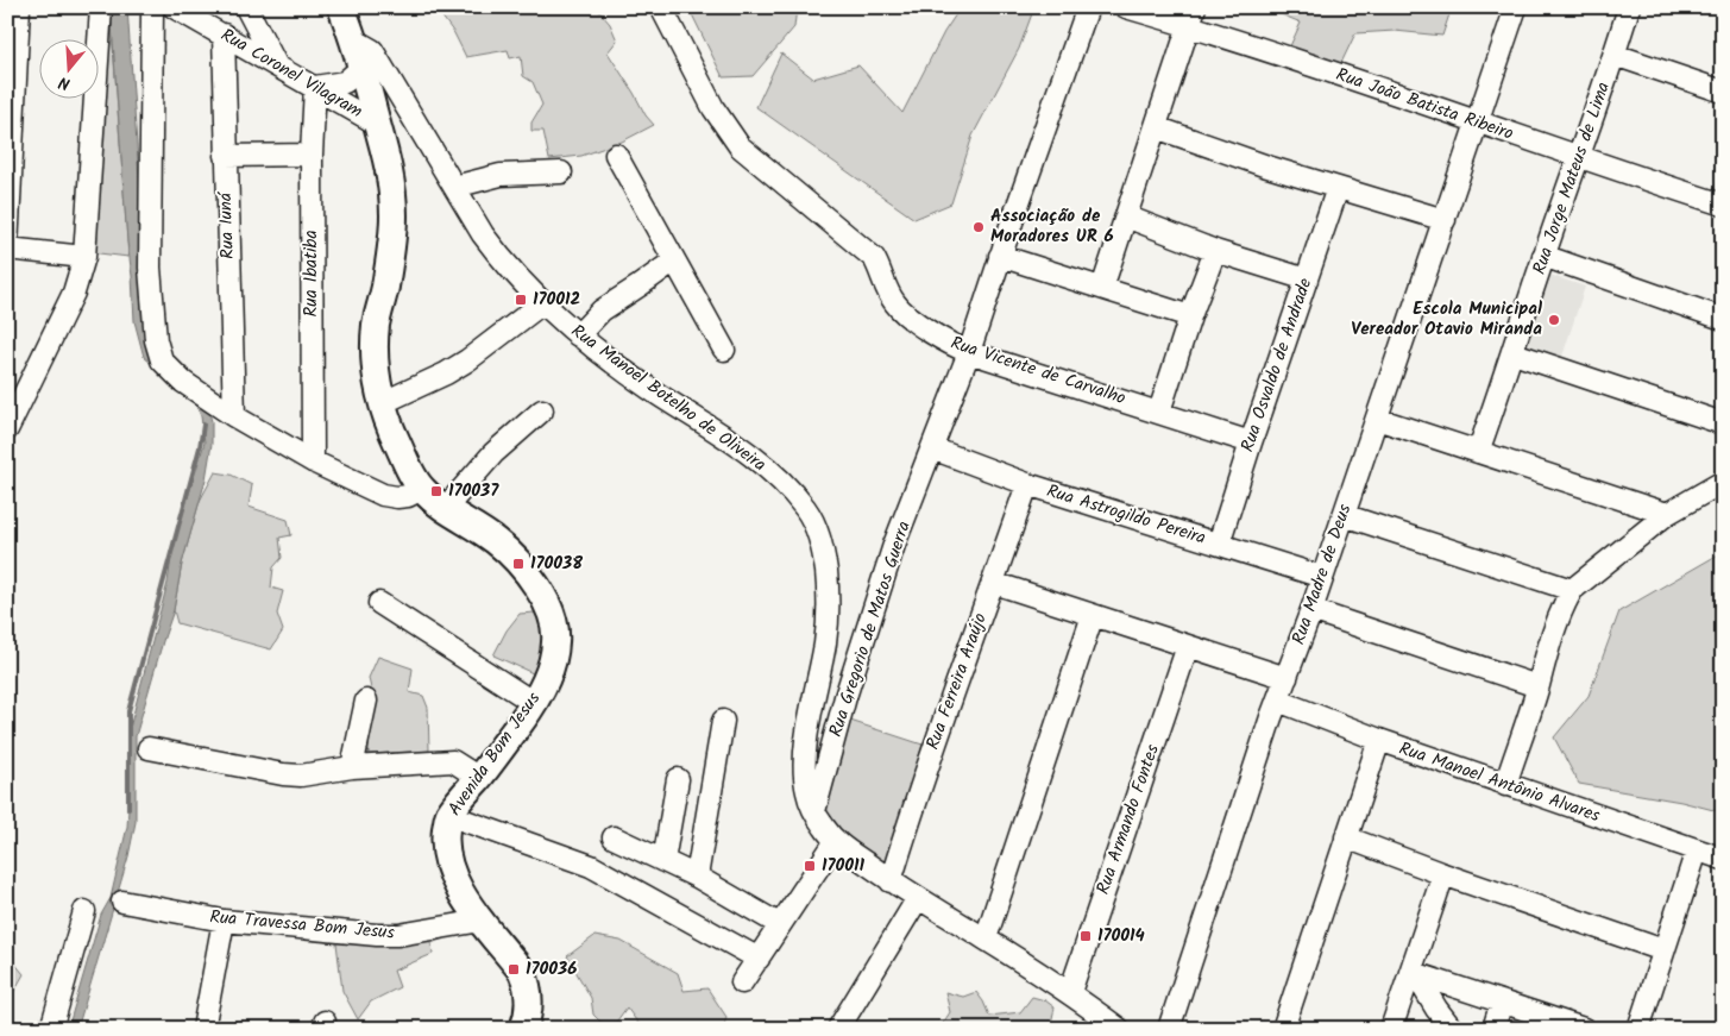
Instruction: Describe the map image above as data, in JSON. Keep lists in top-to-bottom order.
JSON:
{
  "streets": {
    "main road": ["Avenida Bom Jesus"],
    "street": [
      "Rua Coronel Vilagram",
      "Rua João Batista Ribeiro",
      "Rua Jorge Mateus de Lima",
      "Rua Iuná",
      "Rua Ibatiba",
      "Rua Osvaldo de Andrade",
      "Rua Vicente de Carvalho",
      "Rua Manoel Botelho de Oliveira",
      "Rua Astrogildo Pereira",
      "Rua Madre de Deus",
      "Rua Gregorio de Matos Guerra",
      "Rua Ferreira Araújo",
      "Rua Manoel Antônio Alvares",
      "Rua Armando Fontes",
      "Rua Travessa Bom Jesus"
    ]
  },
  "crossings": [
    ["Rua Coronel Vilagram", "Rua Iuná"],
    ["Rua Coronel Vilagram", "Rua Ibatiba"],
    ["Rua Coronel Vilagram", "Avenida Bom Jesus"],
    ["Rua João Batista Ribeiro", "Rua Jorge Mateus de Lima"],
    ["Rua João Batista Ribeiro", "Rua Madre de Deus"],
    ["Rua Osvaldo de Andrade", "Rua Vicente de Carvalho"],
    ["Rua Osvaldo de Andrade", "Rua Astrogildo Pereira"],
    ["Rua Vicente de Carvalho", "Rua Gregorio de Matos Guerra"],
    ["Rua Manoel Botelho de Oliveira", "Rua Gregorio de Matos Guerra"],
    ["Rua Manoel Botelho de Oliveira", "Rua Ferreira Araújo"],
    ["Rua Manoel Botelho de Oliveira", "Avenida Bom Jesus"],
    ["Rua Manoel Botelho de Oliveira", "Rua Armando Fontes"],
    ["Rua Astrogildo Pereira", "Rua Madre de Deus"],
    ["Rua Astrogildo Pereira", "Rua Gregorio de Matos Guerra"],
    ["Rua Astrogildo Pereira", "Rua Ferreira Araújo"],
    ["Rua Madre de Deus", "Rua Manoel Antônio Alvares"],
    ["Avenida Bom Jesus", "Rua Travessa Bom Jesus"]
  ],
  "places": {
    "other": ["Associação de Moradores UR 6", "Escola Municipal Vereador Otavio Miranda"],
    "transit": [
      "170012",
      "170037",
      "170038",
      "170011",
      "170014",
      "170036"
    ]
  },
  "north": "bottom"
}
